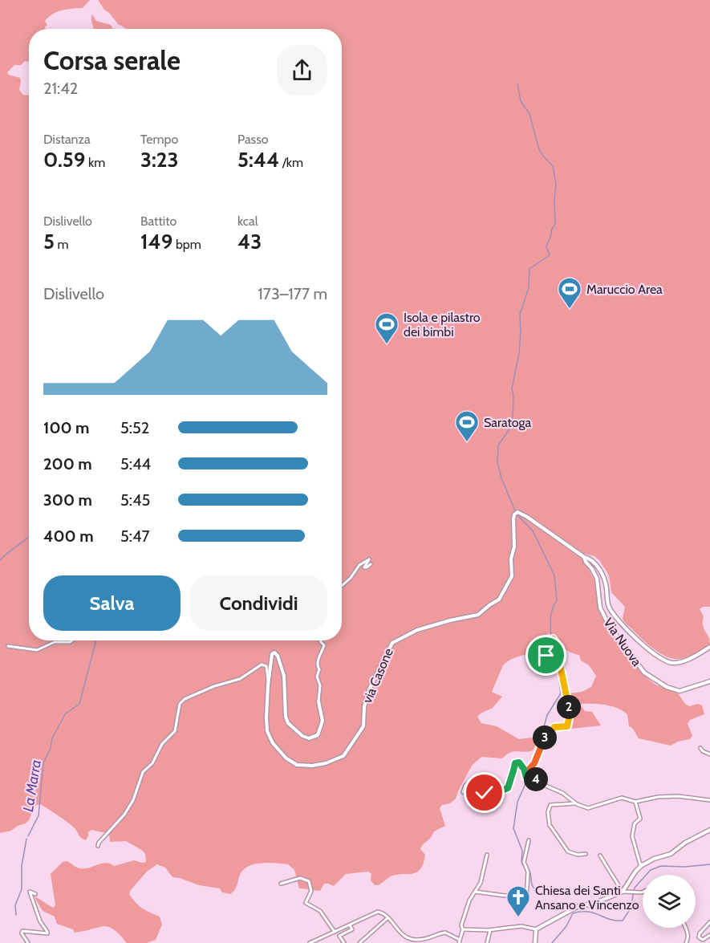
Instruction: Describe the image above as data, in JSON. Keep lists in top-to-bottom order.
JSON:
{
  "streets": {
    "street": ["Via Nuova", "via Casone"]
  },
  "crossings": [
    ["Via Nuova", "via Casone"]
  ],
  "water": ["La Marra"],
  "places": {
    "sports": ["Maruccio Area", "Isola e pilastro dei bimbi", "Saratoga"],
    "church": ["Chiesa dei Santi Ansano e Vincenzo"]
  },
  "page": {
    "heading": ["Corsa serale", "21:42"],
    "stats": [
      ["Distanza", "0.59 km"],
      ["Tempo", "3:23"],
      ["Passo", "5:44 /km"],
      ["Dislivello", "5 m"],
      ["Battito", "149 bpm"],
      ["kcal", "43"]
    ],
    "chart": ["Dislivello", "173–177 m"],
    "list": [
      {
        "name": "100 m",
        "note": "5:52"
      },
      {
        "name": "200 m",
        "note": "5:44"
      },
      {
        "name": "300 m",
        "note": "5:45"
      },
      {
        "name": "400 m",
        "note": "5:47"
      }
    ],
    "buttons": ["Salva", "Condividi"],
    "pins": ["2", "3", "4"]
  }
}
